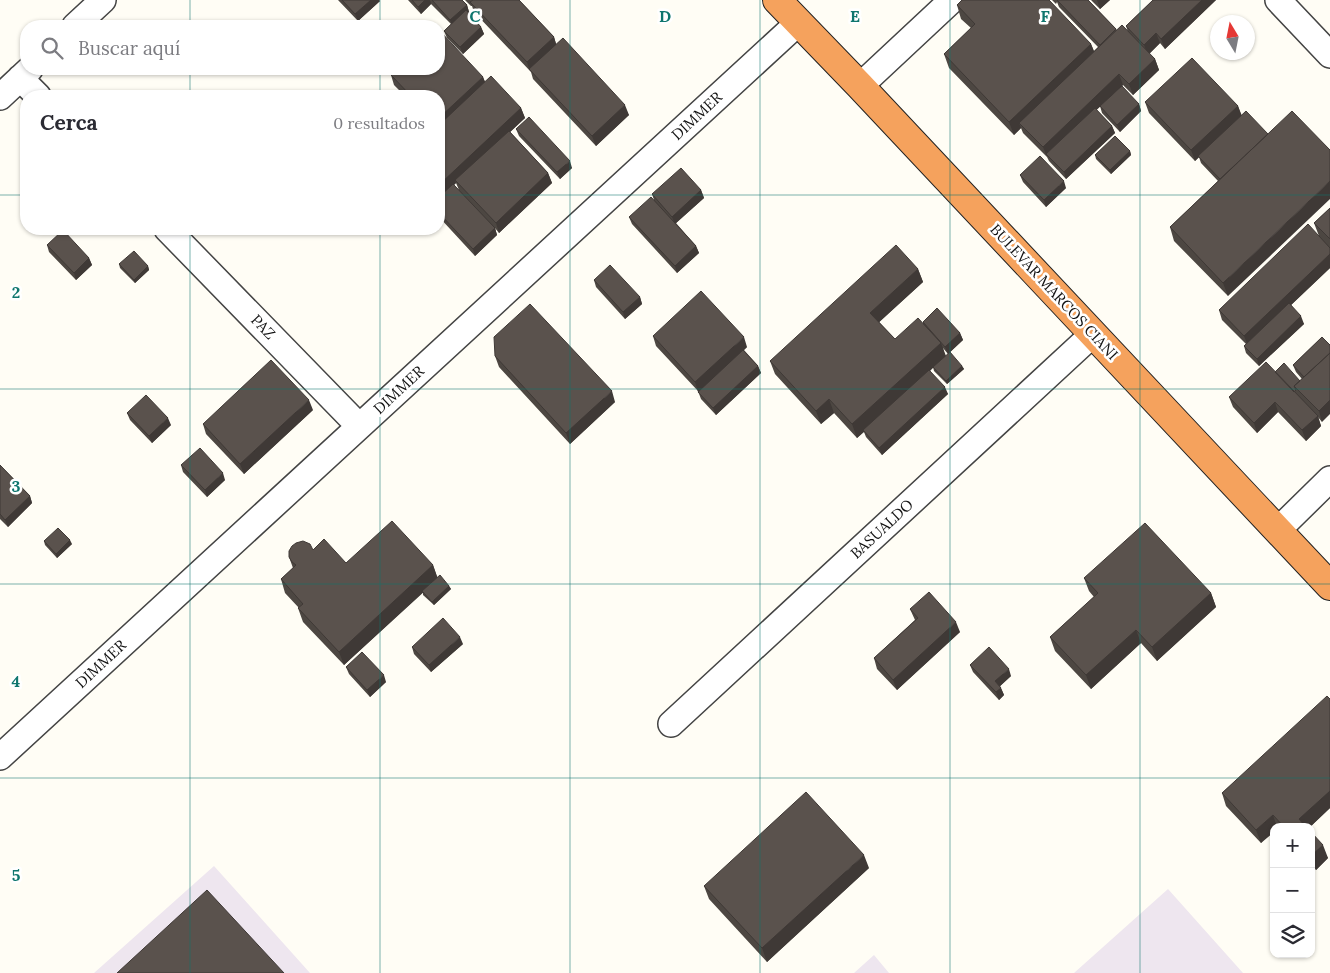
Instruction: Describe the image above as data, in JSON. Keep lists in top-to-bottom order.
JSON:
{
  "streets": {
    "highway": ["BULEVAR MARCOS CIANI"],
    "street": ["DIMMER", "PAZ", "BASUALDO"]
  },
  "crossings": [
    ["DIMMER", "BULEVAR MARCOS CIANI"],
    ["DIMMER", "PAZ"],
    ["BULEVAR MARCOS CIANI", "BASUALDO"]
  ],
  "north": "top",
  "page": {
    "search": "Buscar aquí",
    "heading": ["Cerca", "0 resultados"],
    "map_buttons": ["+", "−"]
  },
  "grid": {
    "columns": [
      "C",
      "D",
      "E",
      "F"
    ],
    "rows": [
      "2",
      "3",
      "4",
      "5"
    ]
  }
}
